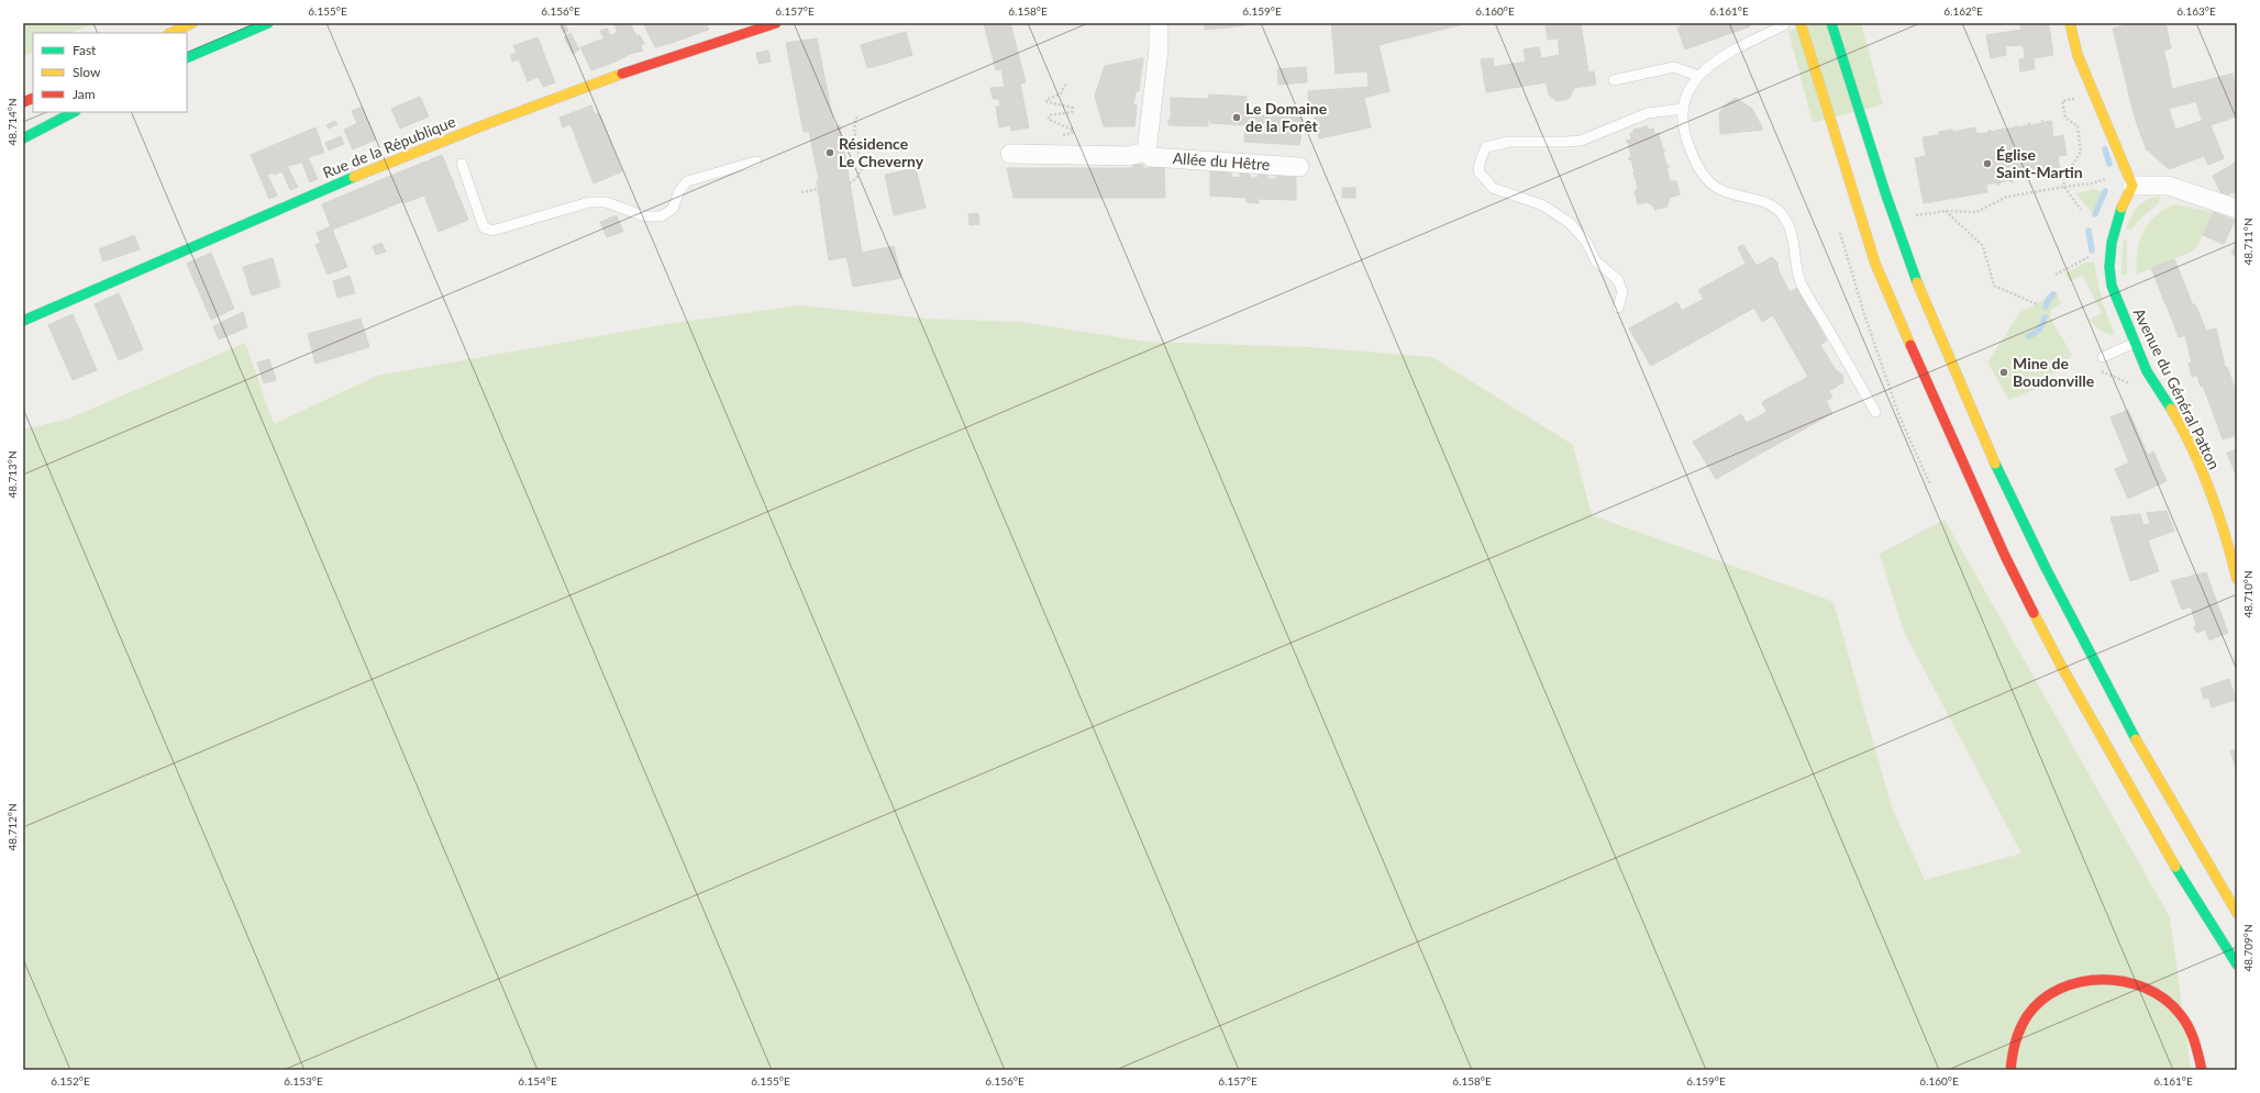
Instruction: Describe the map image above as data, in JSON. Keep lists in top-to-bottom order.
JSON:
{
  "streets": {
    "main road": ["Rue de la République", "Avenue du Général Patton"],
    "street": ["Allée du Hêtre"]
  },
  "places": [
    "Le Domaine de la Forêt",
    "Résidence Le Cheverny",
    "Église Saint-Martin",
    "Mine de Boudonville"
  ],
  "legend": ["Fast", "Slow", "Jam"],
  "coordinates": [
    "6.155°E",
    "6.156°E",
    "6.157°E",
    "6.158°E",
    "6.159°E",
    "6.160°E",
    "6.161°E",
    "6.162°E",
    "6.163°E",
    "48.714°N",
    "48.711°N",
    "48.713°N",
    "48.710°N",
    "48.712°N",
    "48.709°N",
    "6.152°E",
    "6.153°E",
    "6.154°E"
  ]
}
